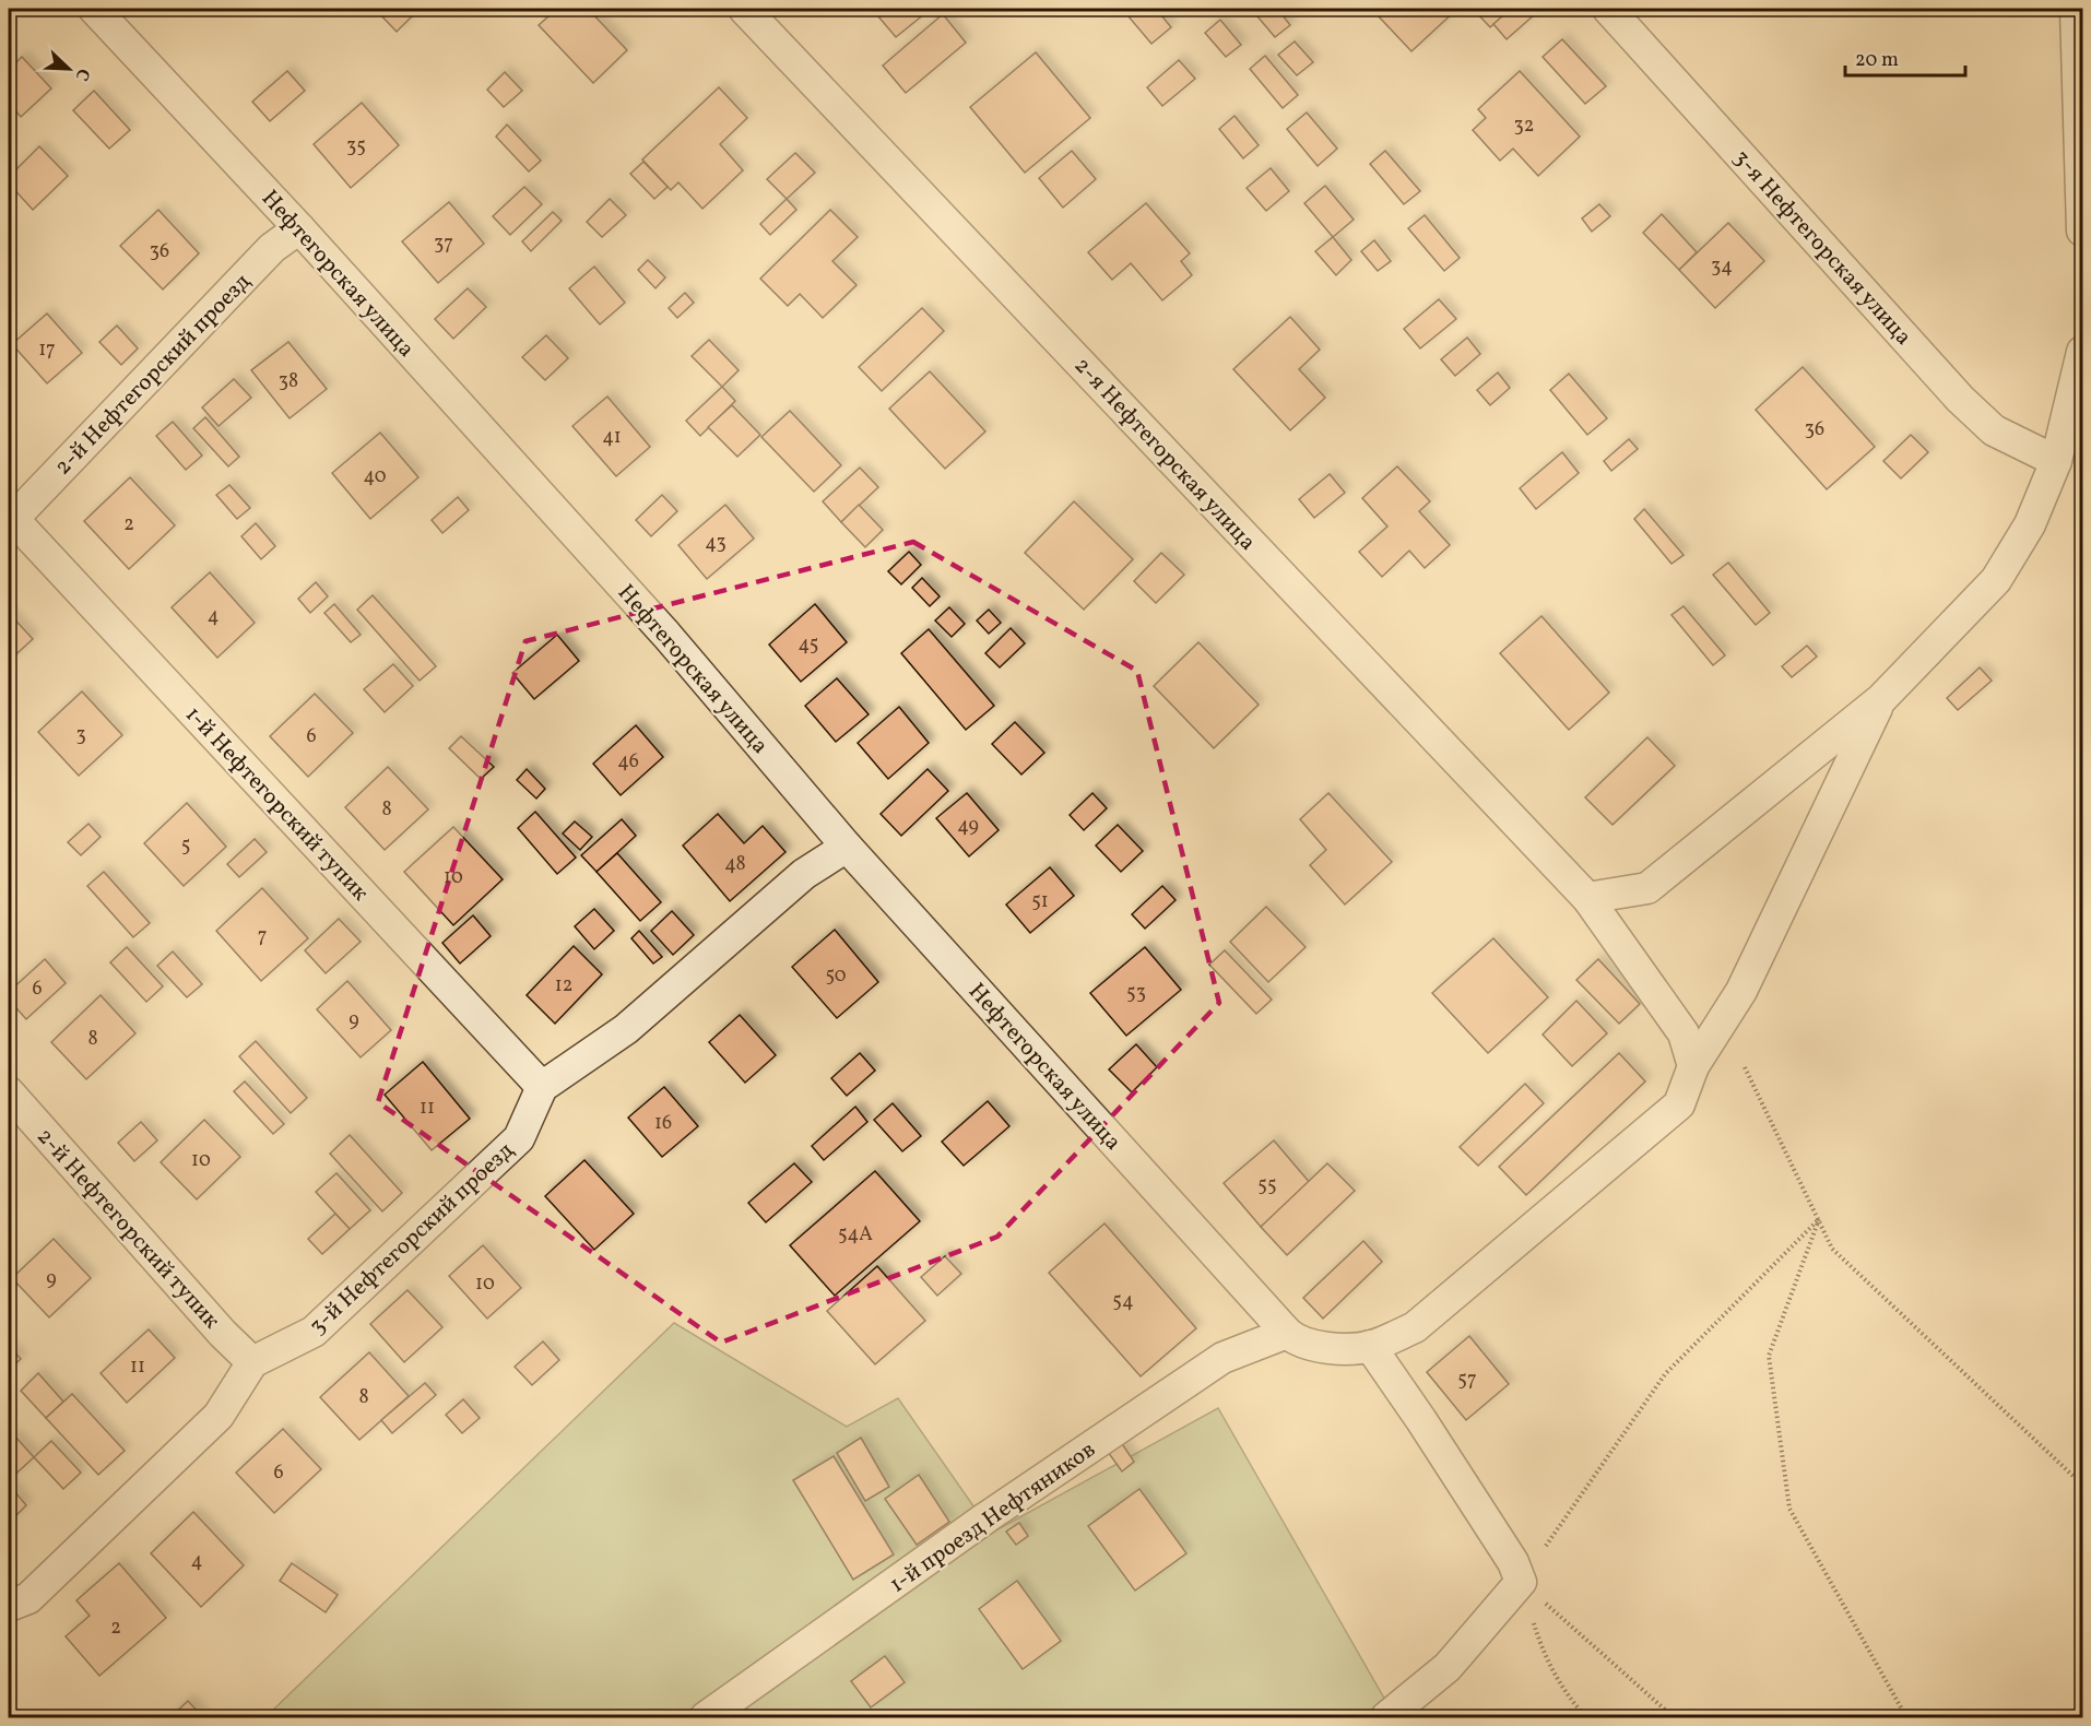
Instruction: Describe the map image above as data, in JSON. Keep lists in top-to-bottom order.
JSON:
{
  "streets": {
    "street": [
      "3-я Нефтегорская улица",
      "Нефтегорская улица",
      "2-й Нефтегорский проезд",
      "2-я Нефтегорская улица",
      "1-й Нефтегорский тупик",
      "2-й Нефтегорский тупик",
      "3-й Нефтегорский проезд",
      "1-й проезд Нефтяников"
    ]
  },
  "crossings": [
    ["Нефтегорская улица", "2-й Нефтегорский проезд"],
    ["Нефтегорская улица", "1-й проезд Нефтяников"],
    ["2-й Нефтегорский проезд", "1-й Нефтегорский тупик"],
    ["1-й Нефтегорский тупик", "3-й Нефтегорский проезд"],
    ["2-й Нефтегорский тупик", "3-й Нефтегорский проезд"]
  ],
  "house_numbers": [
    "32",
    "35",
    "37",
    "36",
    "34",
    "17",
    "38",
    "36",
    "41",
    "40",
    "2",
    "43",
    "4",
    "45",
    "3",
    "6",
    "46",
    "8",
    "49",
    "5",
    "48",
    "10",
    "51",
    "7",
    "50",
    "12",
    "6",
    "53",
    "9",
    "8",
    "11",
    "16",
    "10",
    "55",
    "54А",
    "9",
    "10",
    "54",
    "11",
    "57",
    "8",
    "6",
    "4",
    "2"
  ],
  "scale_bar": "20 m",
  "north": "bottom right"
}
